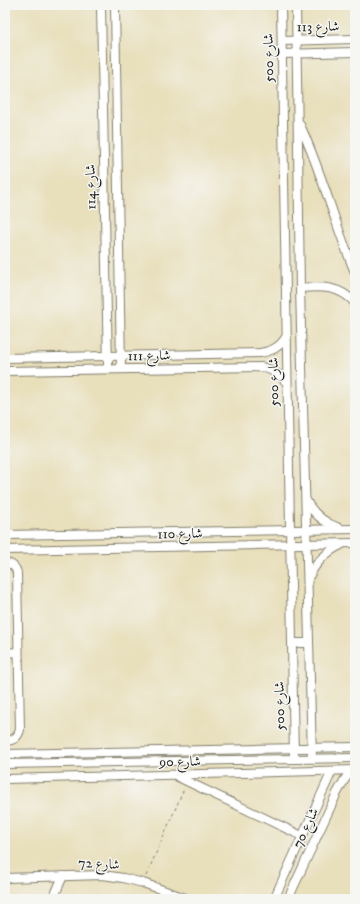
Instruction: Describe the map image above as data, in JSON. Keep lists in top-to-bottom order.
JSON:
{
  "streets": {
    "street": [
      "شارع 113",
      "شارع 500",
      "شارع 114",
      "شارع 111",
      "شارع 110",
      "شارع 90",
      "شارع 70",
      "شارع 72"
    ]
  },
  "crossings": [
    ["شارع 113", "شارع 500"],
    ["شارع 500", "شارع 111"],
    ["شارع 500", "شارع 110"],
    ["شارع 500", "شارع 90"],
    ["شارع 114", "شارع 111"],
    ["شارع 90", "شارع 70"]
  ]
}
